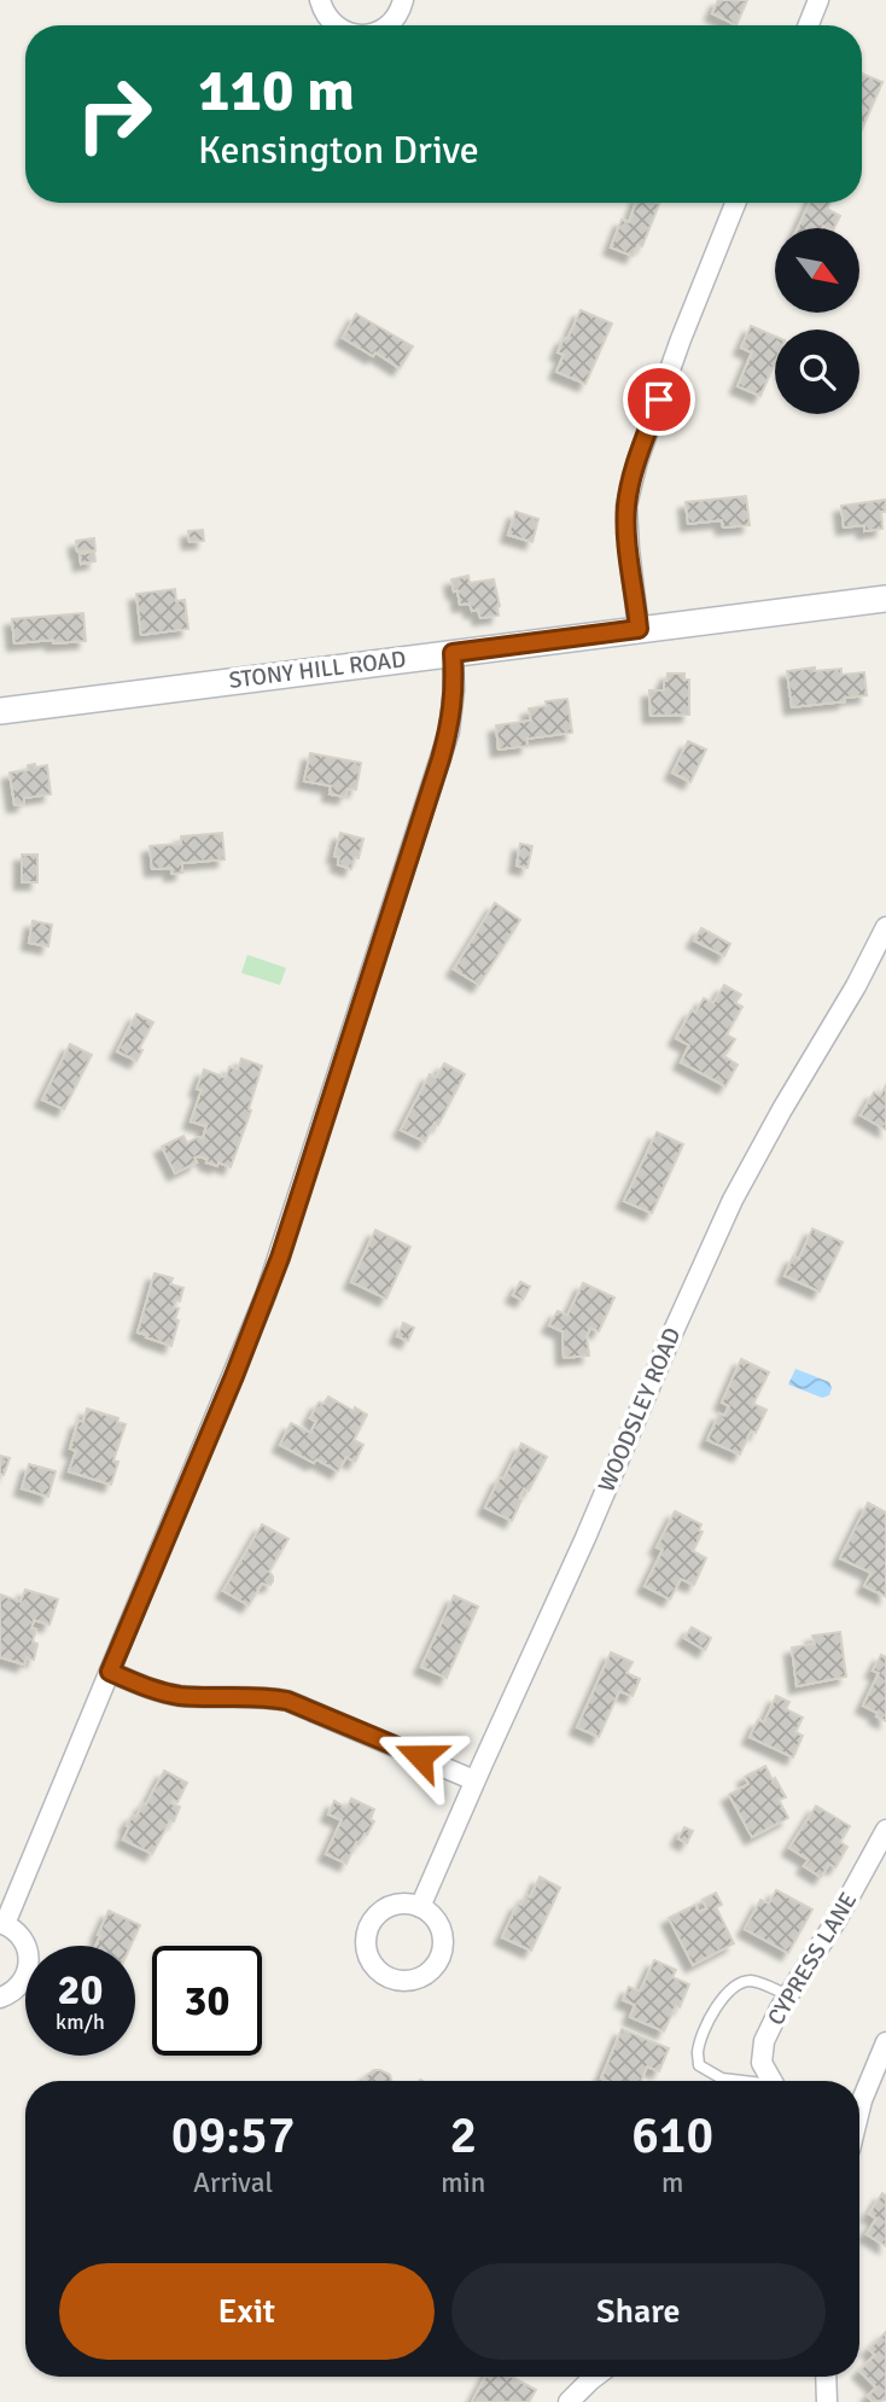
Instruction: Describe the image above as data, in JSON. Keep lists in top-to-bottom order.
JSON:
{
  "streets": {
    "main road": ["STONY HILL ROAD"],
    "street": ["WOODSLEY ROAD", "CYPRESS LANE"]
  },
  "north": "bottom right",
  "page": {
    "turn": ["110 m", "Kensington Drive"],
    "speed": "20 km/h",
    "limit": "30",
    "eta": [
      "09:57",
      "Arrival",
      "2",
      "min",
      "610",
      "m"
    ],
    "buttons": ["Exit", "Share"]
  }
}
